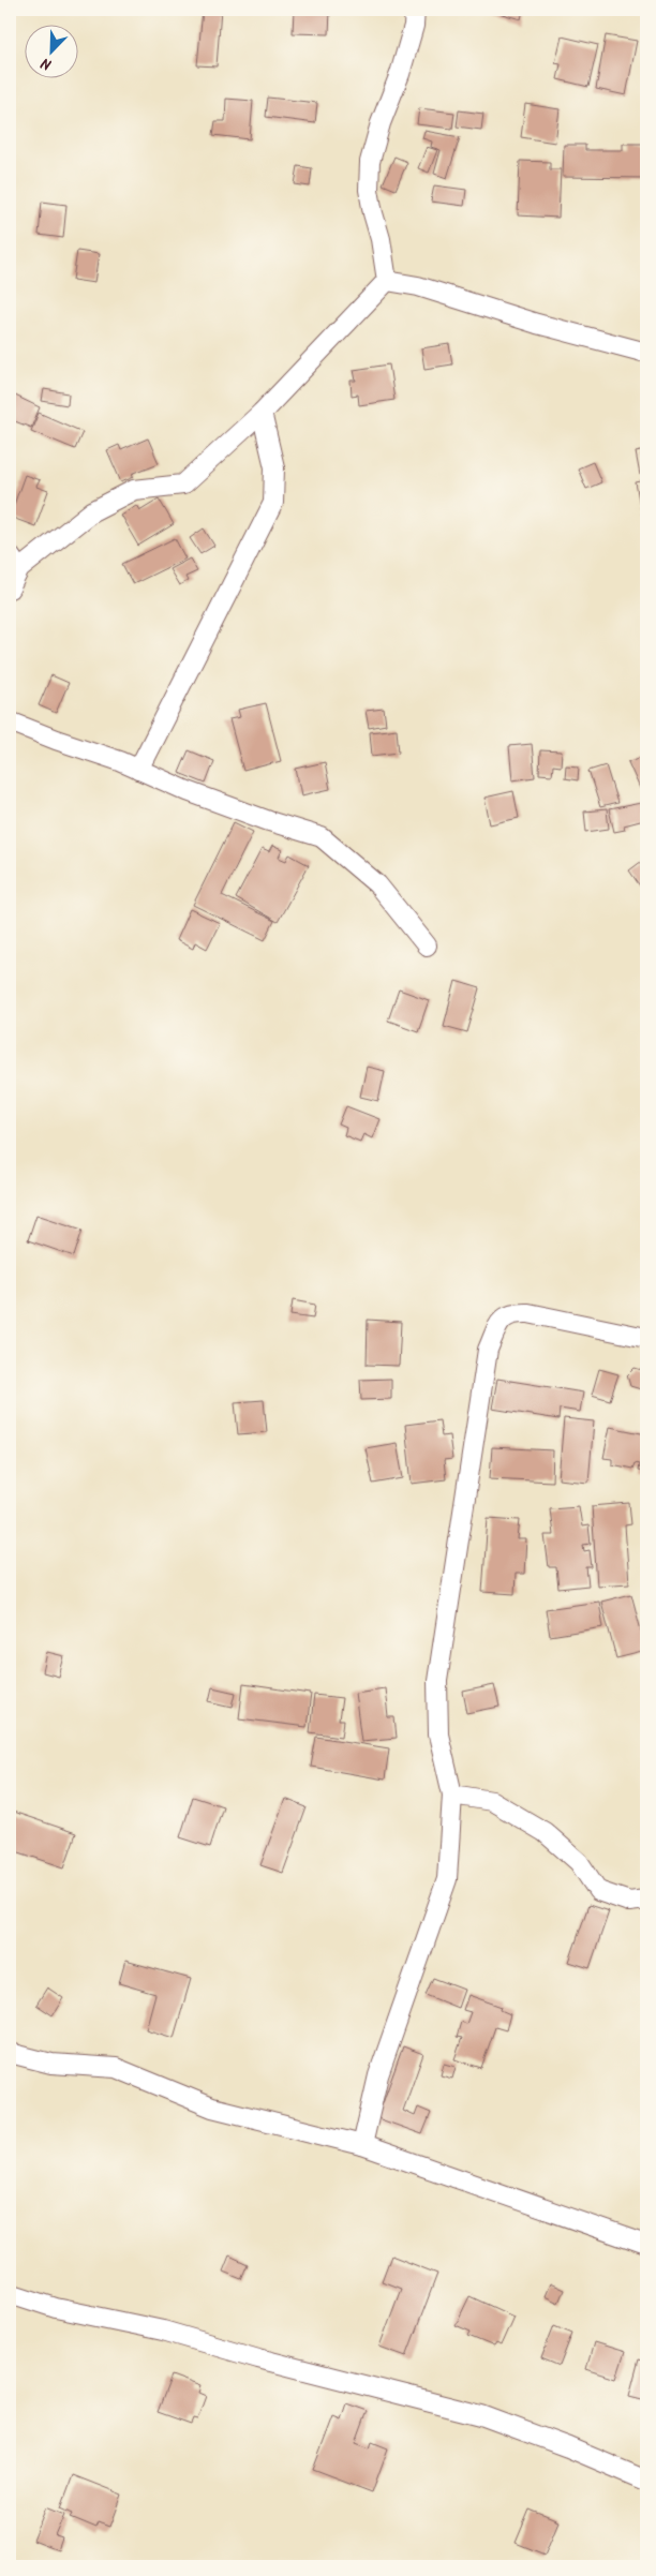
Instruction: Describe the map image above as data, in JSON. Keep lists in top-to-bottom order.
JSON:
{
  "north": "bottom left"
}
